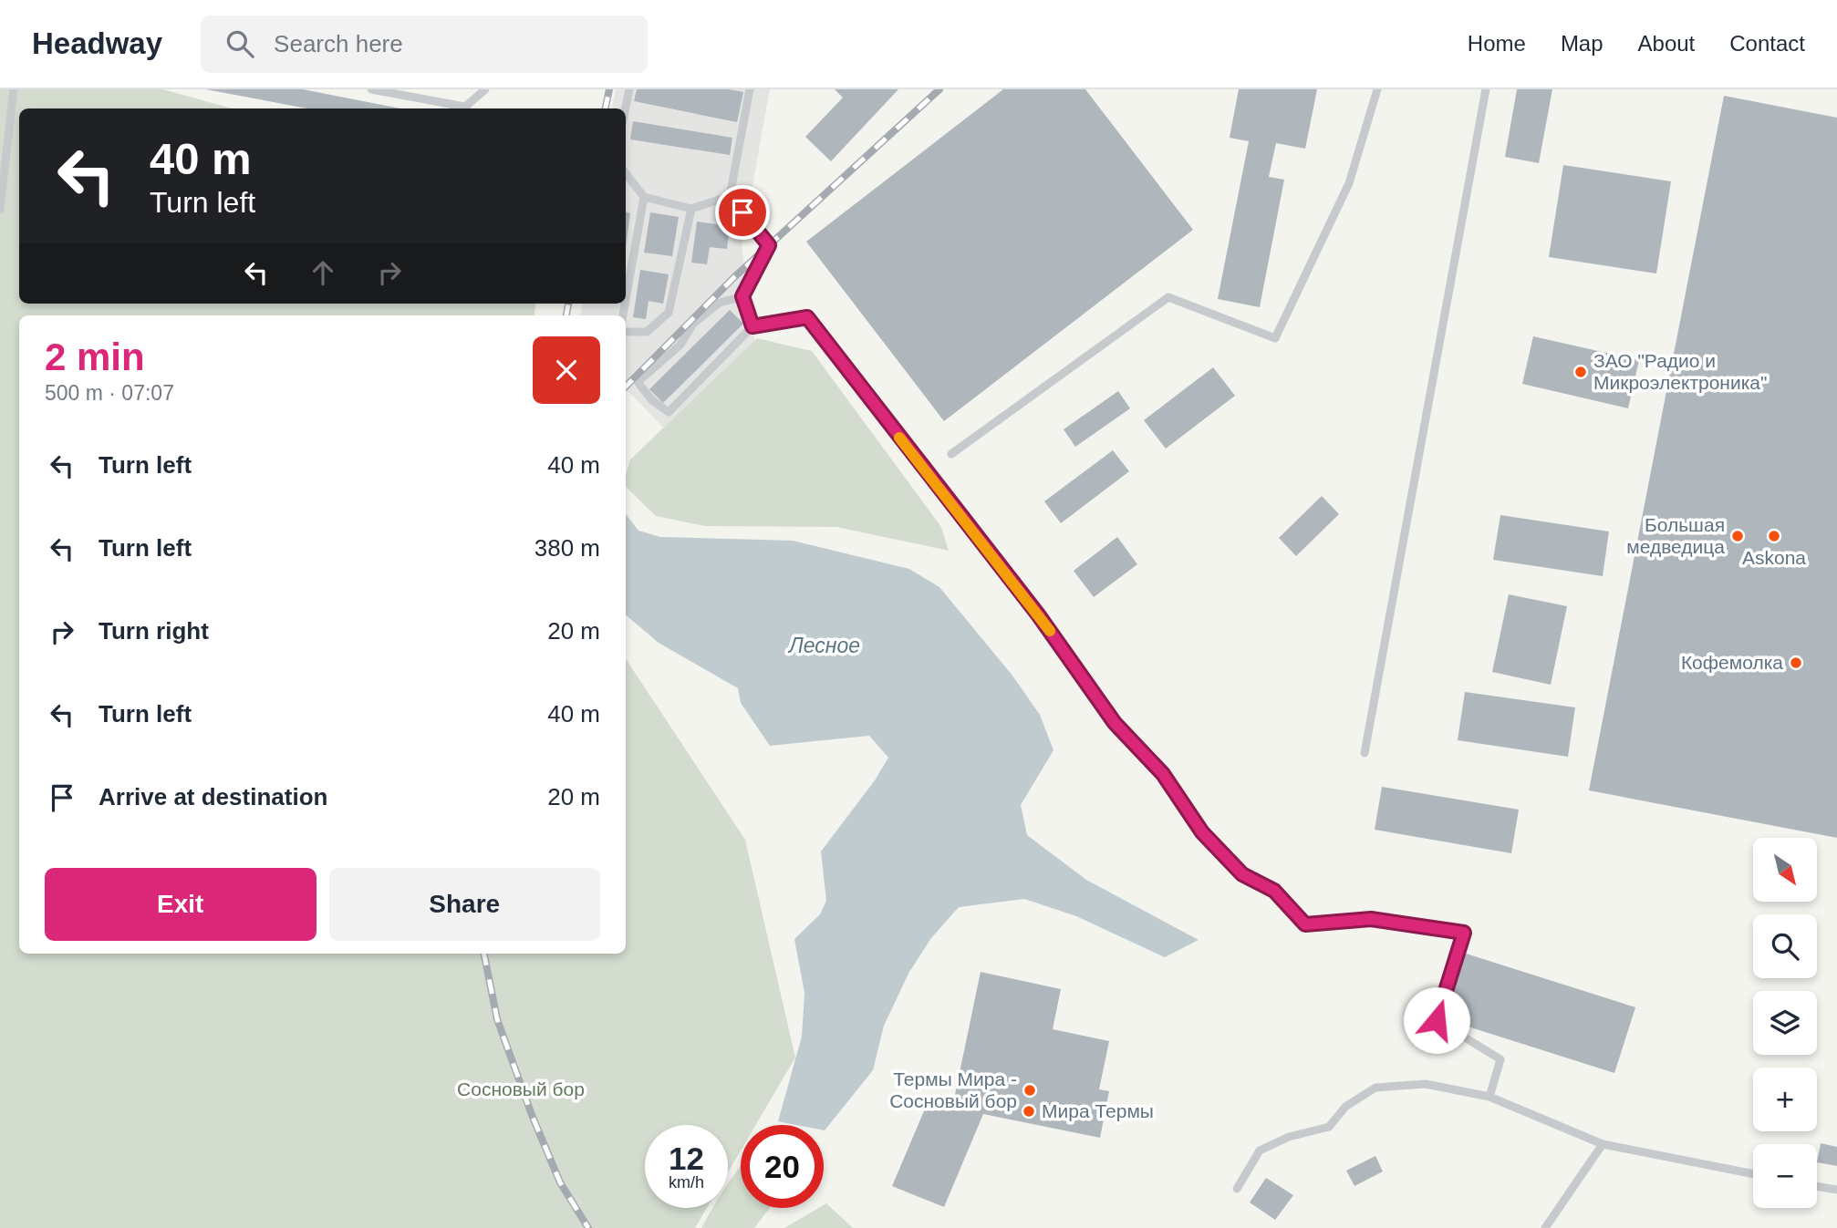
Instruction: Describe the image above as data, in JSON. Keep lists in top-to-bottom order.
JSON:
{
  "water": ["Лесное"],
  "parks": ["Сосновый бор"],
  "places": [
    "ЗАО \"Радио и Микроэлектроника\"",
    "Большая медведица",
    "Askona",
    "Кофемолка",
    "Термы Мира - Сосновый бор",
    "Мира Термы"
  ],
  "north": "bottom right",
  "page": {
    "header": "Headway",
    "search": "Search here",
    "nav": [
      "Home",
      "Map",
      "About",
      "Contact"
    ],
    "turn": ["40 m", "Turn left"],
    "heading": ["2 min", "500 m · 07:07"],
    "list": [
      {
        "name": "Turn left",
        "value": "40 m"
      },
      {
        "name": "Turn left",
        "value": "380 m"
      },
      {
        "name": "Turn right",
        "value": "20 m"
      },
      {
        "name": "Turn left",
        "value": "40 m"
      },
      {
        "name": "Arrive at destination",
        "value": "20 m"
      }
    ],
    "map_buttons": ["+", "−"],
    "buttons": ["Exit", "Share"],
    "speed": "12 km/h",
    "limit": "20"
  }
}
